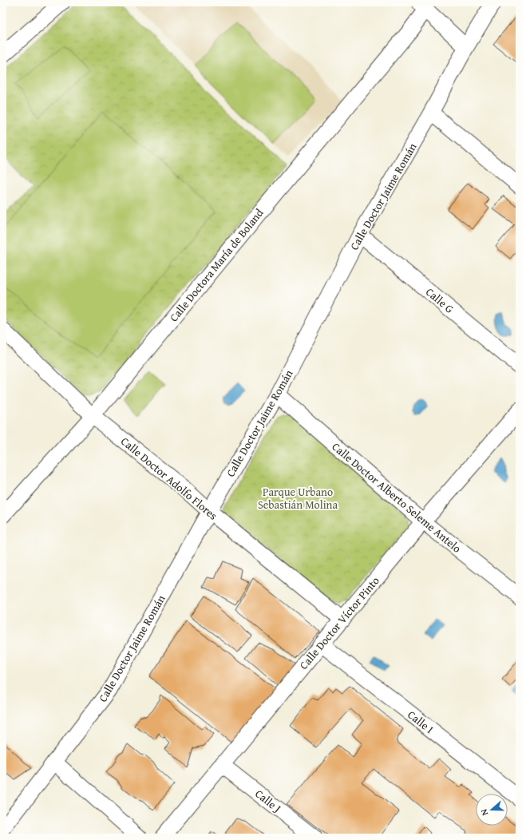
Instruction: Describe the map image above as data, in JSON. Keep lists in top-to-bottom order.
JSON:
{
  "streets": {
    "street": [
      "Calle Doctor Jaime Román",
      "Calle Doctora María de Boland",
      "Calle G",
      "Calle Doctor Adolfo Flores",
      "Calle Doctor Alberto Seleme Antelo",
      "Calle Doctor Víctor Pinto",
      "Calle I",
      "Calle J"
    ]
  },
  "crossings": [
    ["Calle Doctor Jaime Román", "Calle G"],
    ["Calle Doctor Jaime Román", "Calle Doctor Adolfo Flores"],
    ["Calle Doctor Jaime Román", "Calle Doctor Alberto Seleme Antelo"],
    ["Calle Doctora María de Boland", "Calle Doctor Adolfo Flores"],
    ["Calle Doctor Adolfo Flores", "Calle Doctor Víctor Pinto"],
    ["Calle Doctor Alberto Seleme Antelo", "Calle Doctor Víctor Pinto"],
    ["Calle Doctor Víctor Pinto", "Calle I"],
    ["Calle Doctor Víctor Pinto", "Calle J"]
  ],
  "parks": ["Parque Urbano Sebastián Molina"],
  "north": "left"
}
